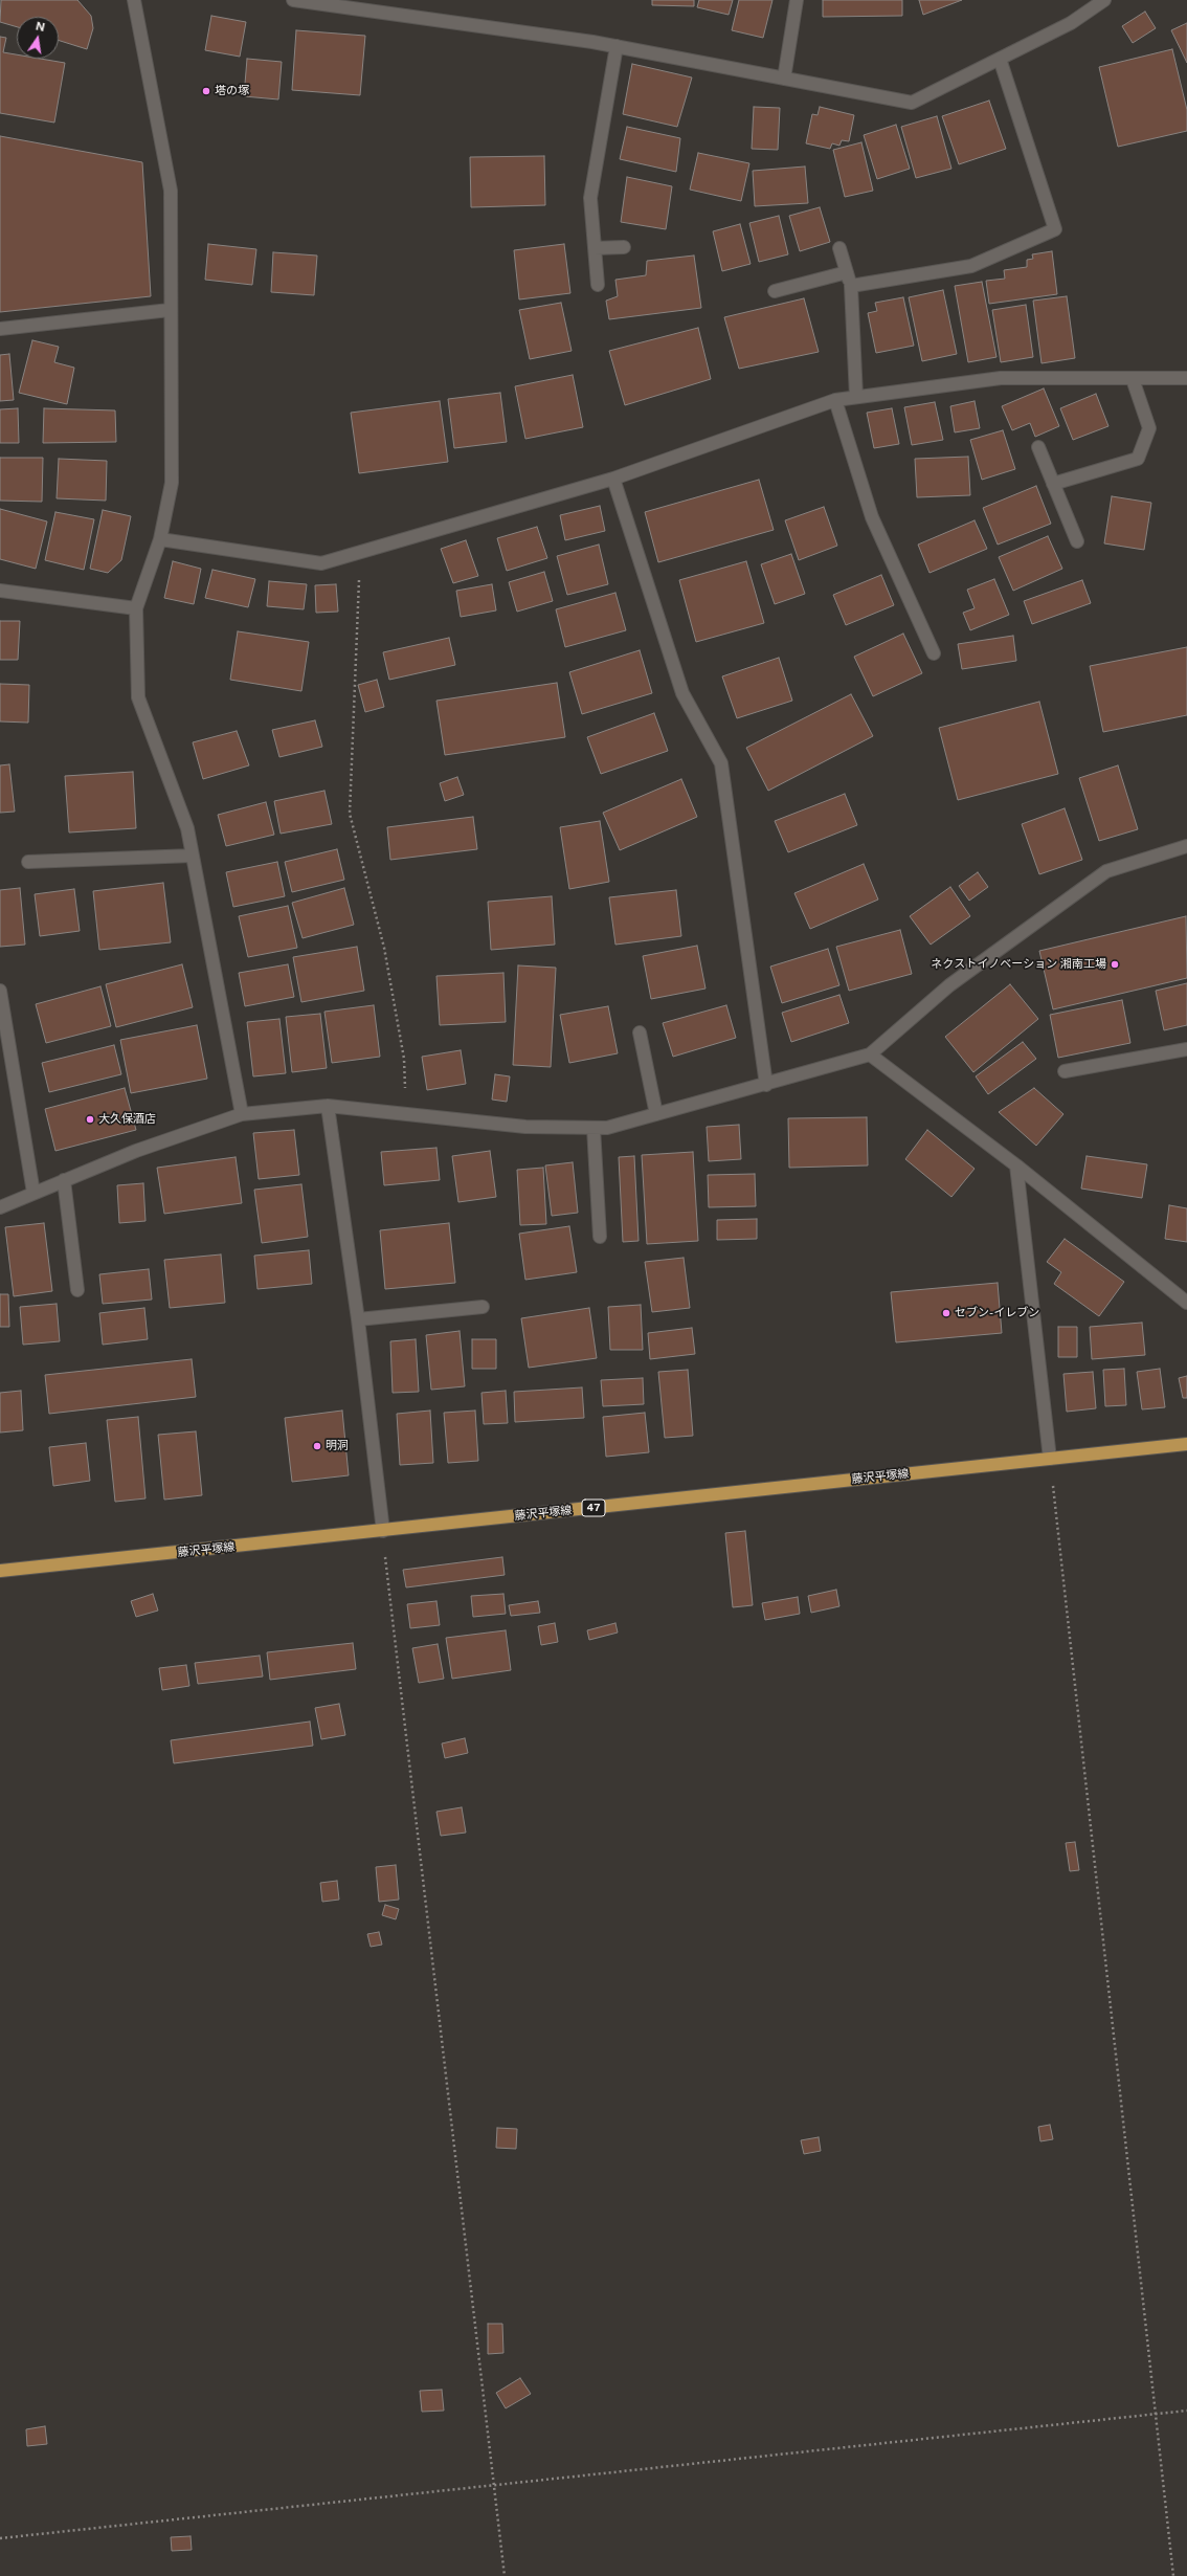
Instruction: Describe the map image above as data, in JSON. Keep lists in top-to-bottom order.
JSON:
{
  "streets": {
    "main road": ["藤沢平塚線", "47"]
  },
  "places": [
    "塔の塚",
    "ネクストイノベーション 湘南工場",
    "大久保酒店",
    "セブン-イレブン",
    "明洞"
  ],
  "north": "top"
}
